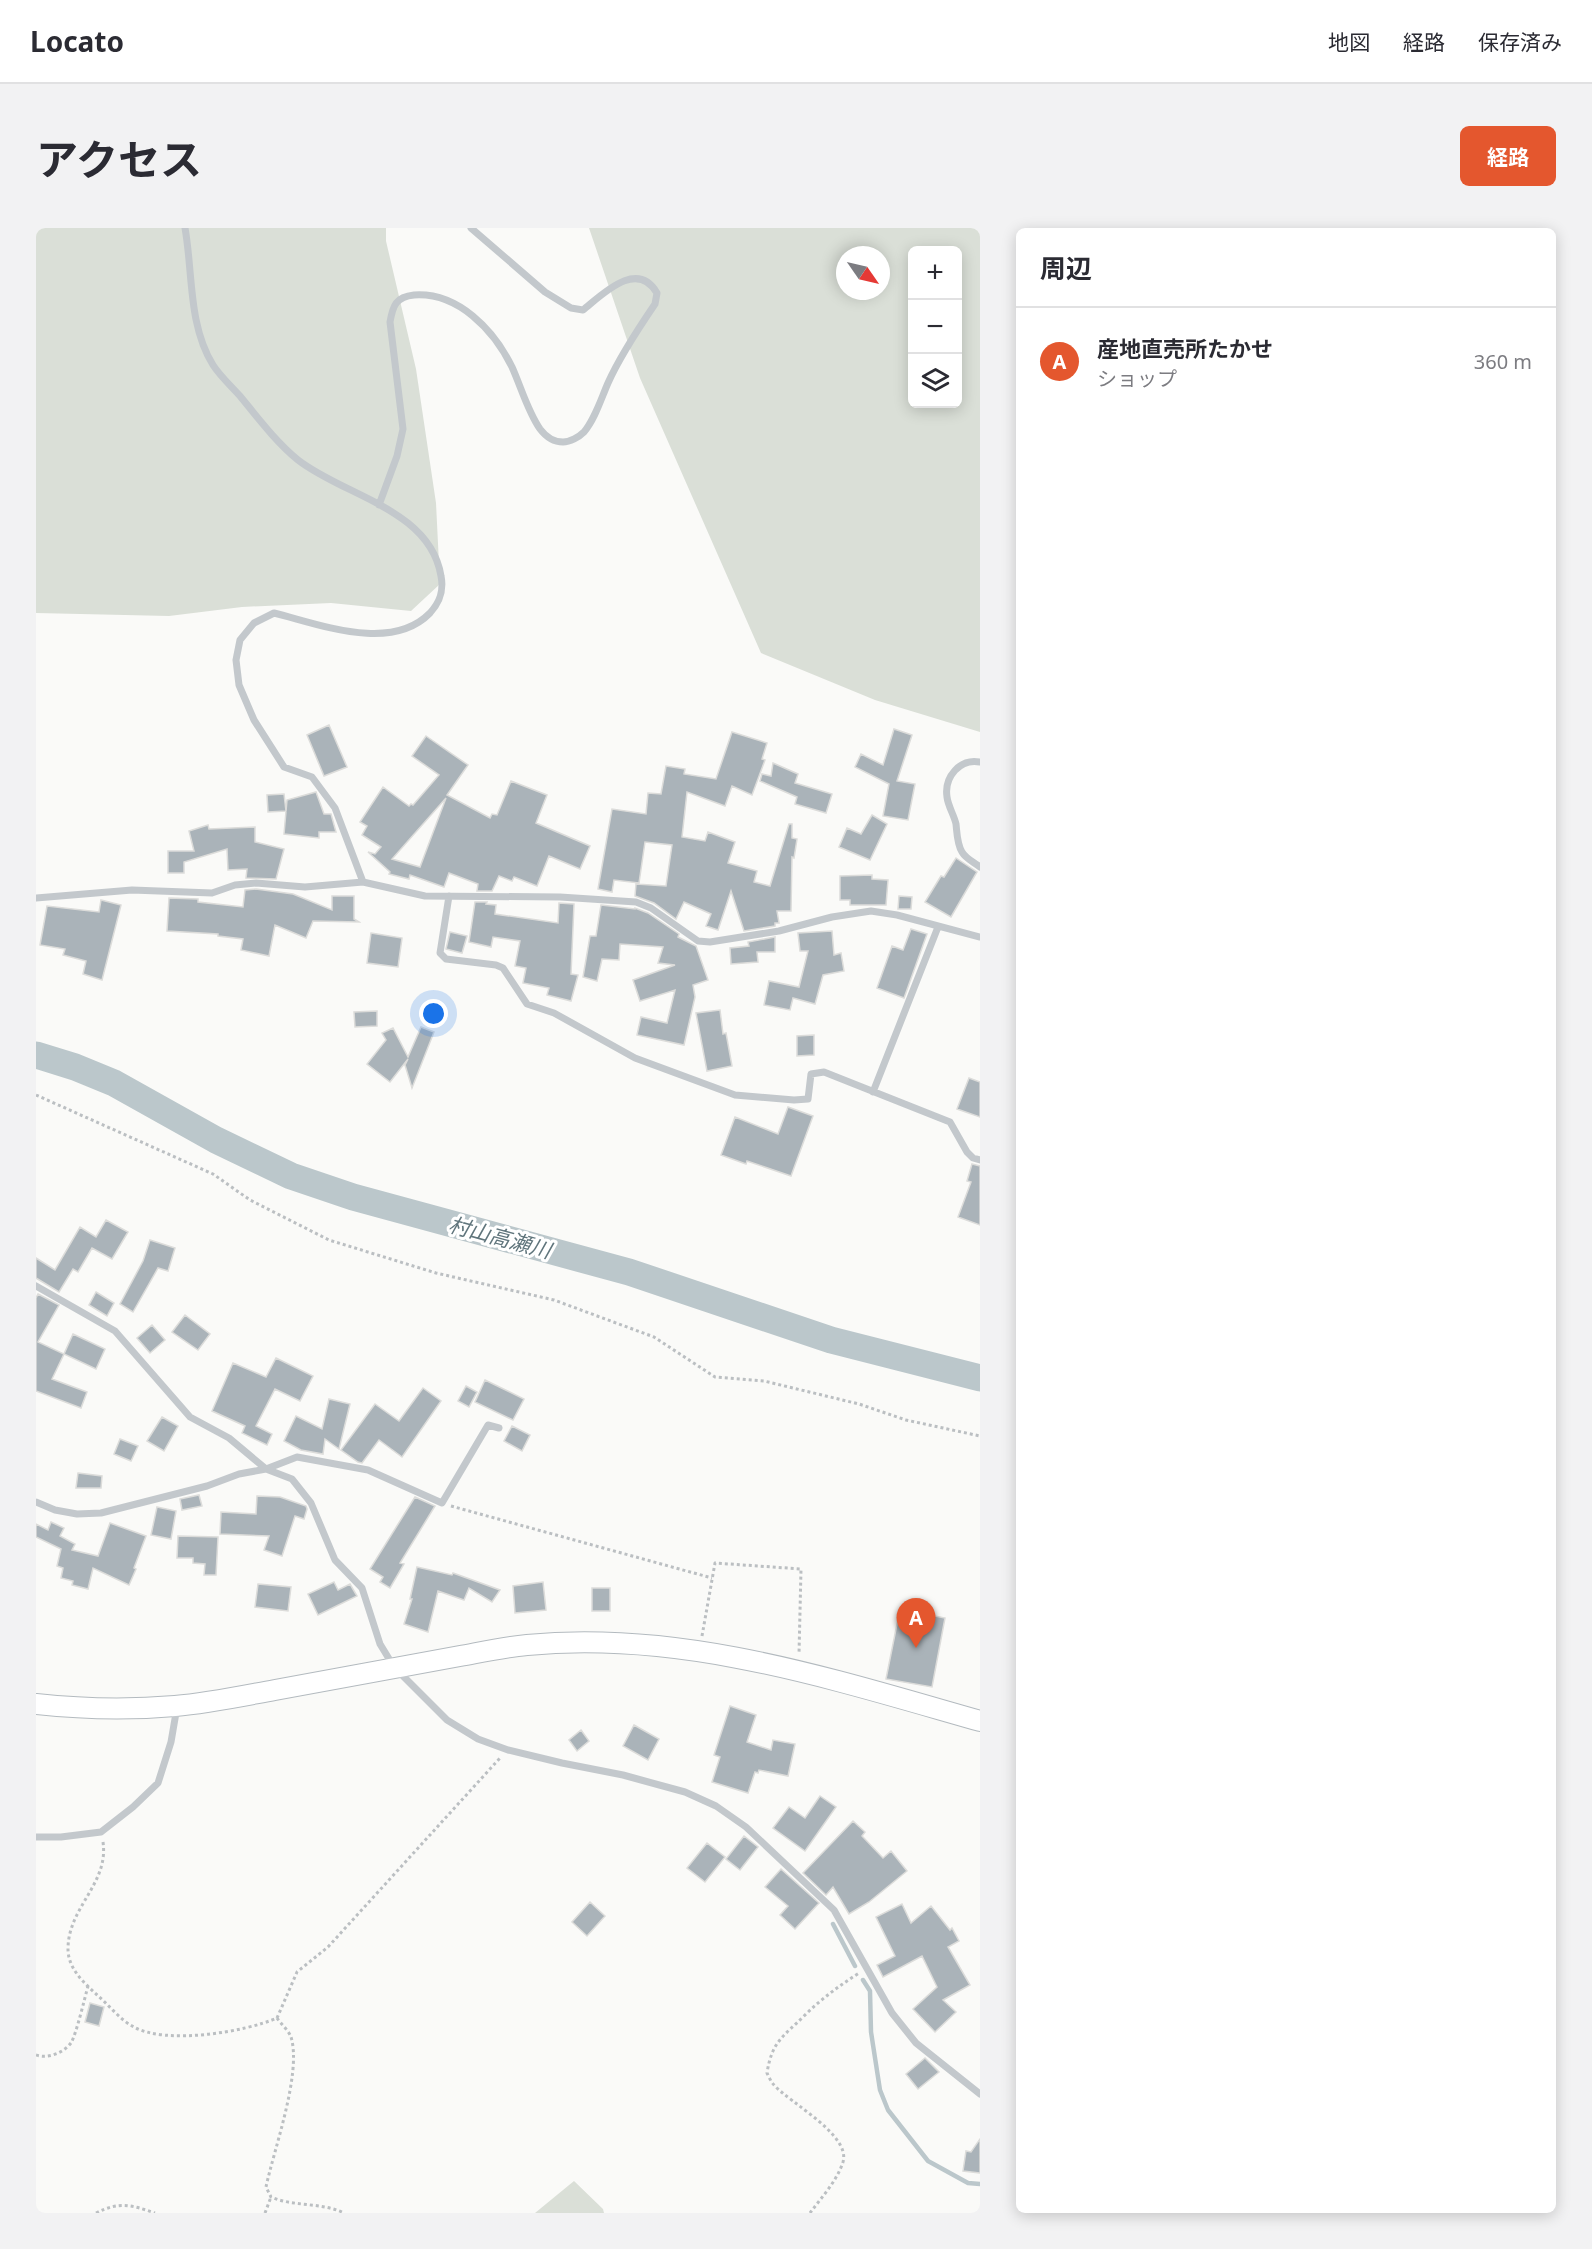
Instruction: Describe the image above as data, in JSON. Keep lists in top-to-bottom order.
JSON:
{
  "water": ["村山高瀬川"],
  "north": "bottom right",
  "page": {
    "header": "Locato",
    "nav": ["地図", "経路", "保存済み"],
    "title": "アクセス",
    "buttons": "経路",
    "heading": "周辺",
    "map_buttons": ["+", "−"],
    "list": [
      {
        "mark": "A",
        "name": "産地直売所たかせ",
        "note": "ショップ",
        "value": "360 m"
      }
    ],
    "pins": "A"
  }
}
